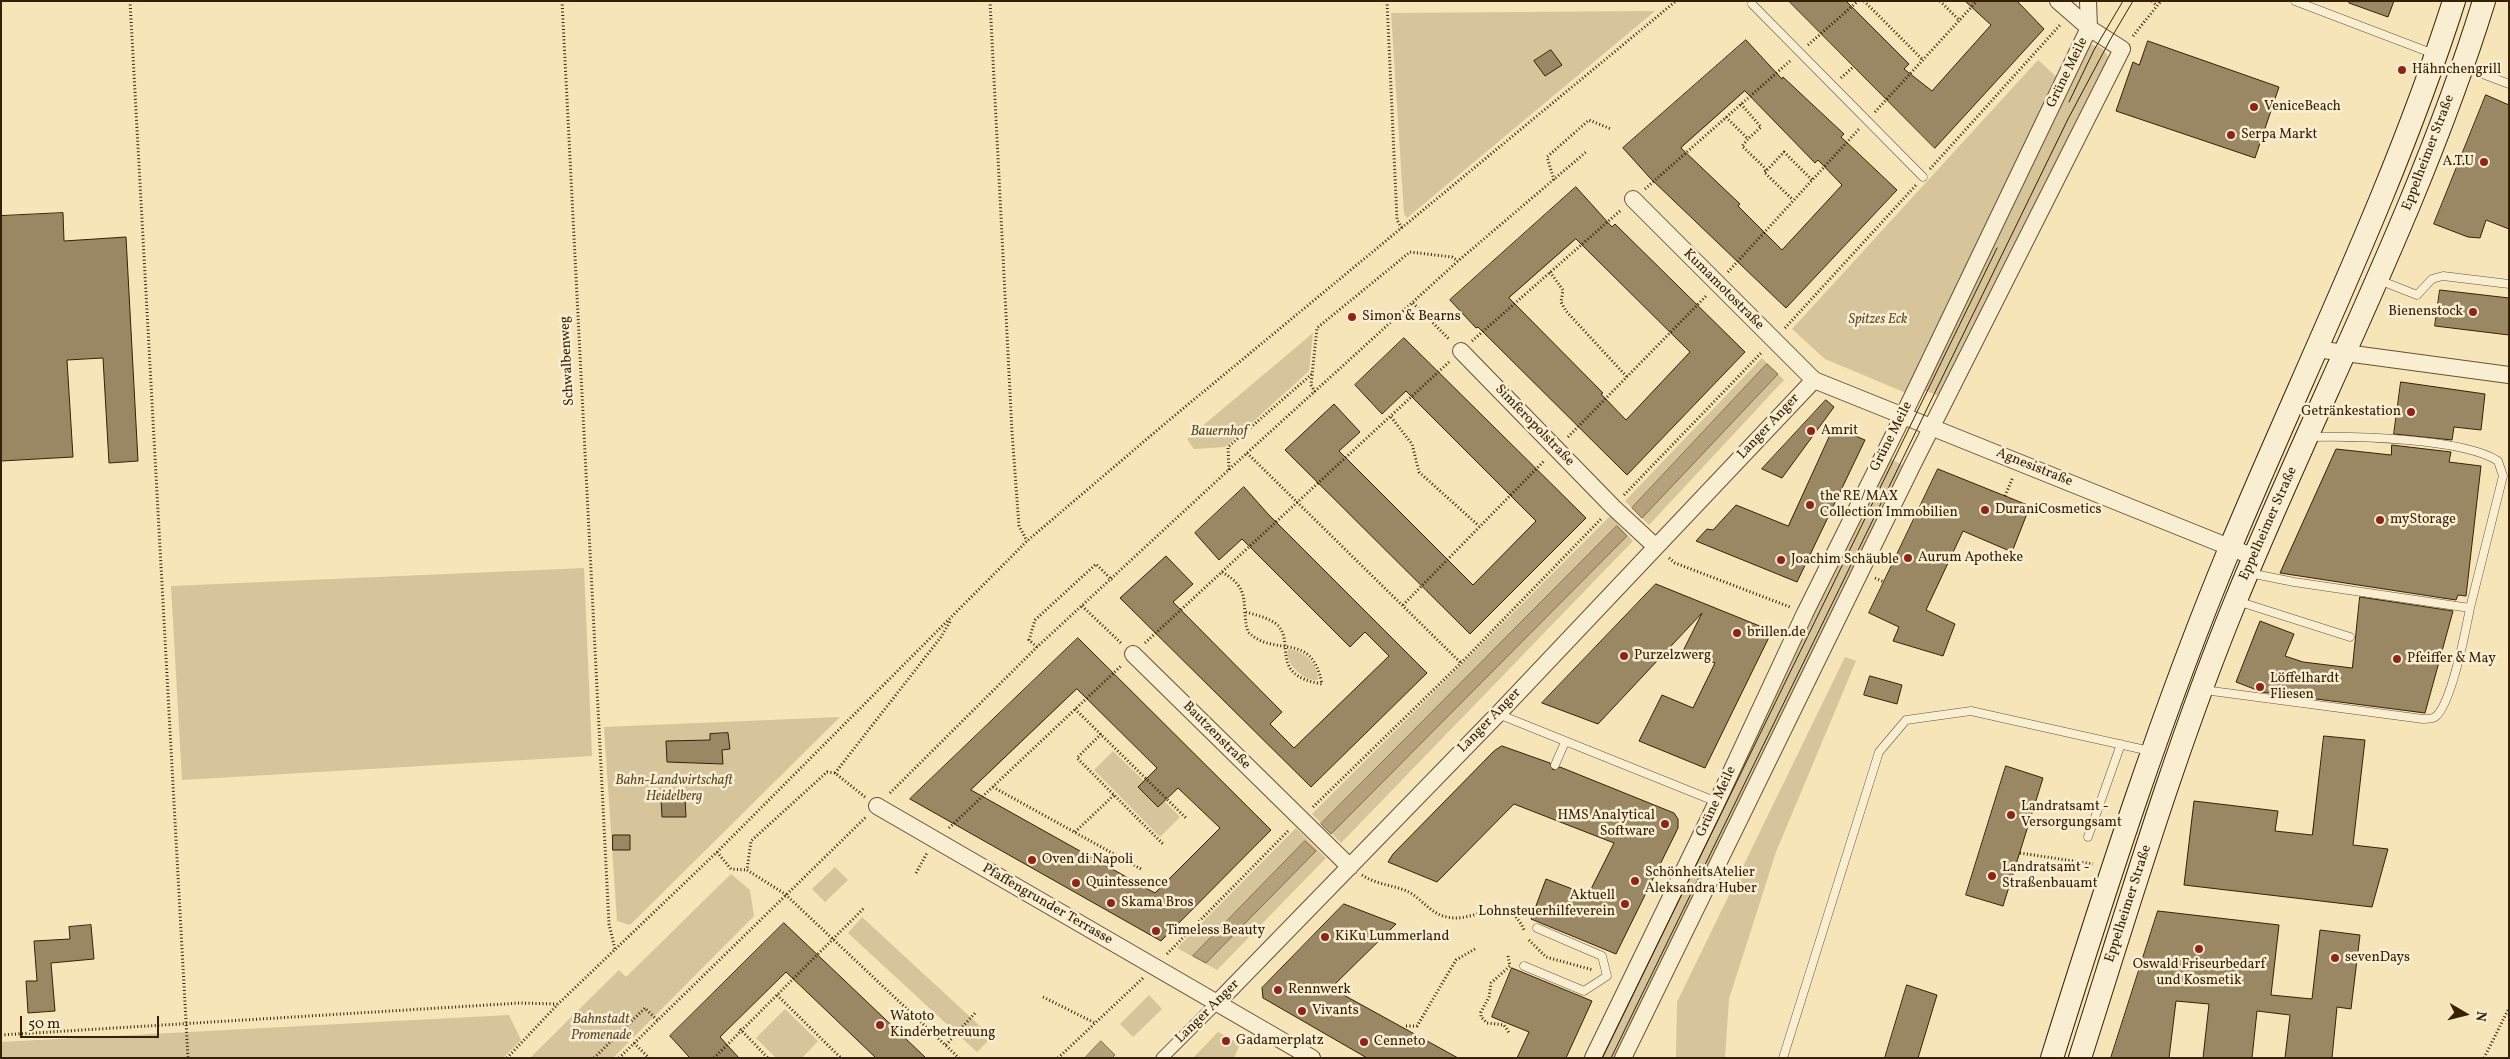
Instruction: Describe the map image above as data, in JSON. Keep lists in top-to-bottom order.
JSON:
{
  "streets": {
    "main road": ["Eppelheimer Straße"],
    "street": [
      "Grüne Meile",
      "Kumamotostraße",
      "Simferopolstraße",
      "Langer Anger",
      "Agnesistraße",
      "Bautzenstraße",
      "Pfaffengrunder Terrasse"
    ],
    "path": ["Schwalbenweg"]
  },
  "crossings": [
    ["Grüne Meile", "Agnesistraße"],
    ["Eppelheimer Straße", "Agnesistraße"],
    ["Kumamotostraße", "Langer Anger"],
    ["Kumamotostraße", "Agnesistraße"],
    ["Simferopolstraße", "Langer Anger"],
    ["Langer Anger", "Agnesistraße"],
    ["Langer Anger", "Bautzenstraße"],
    ["Langer Anger", "Pfaffengrunder Terrasse"]
  ],
  "parks": [
    "Spitzes Eck",
    "Bauernhof",
    "Bahn-Landwirtschaft Heidelberg",
    "Bahnstadt Promenade"
  ],
  "places": [
    "Hähnchengrill",
    "VeniceBeach",
    "Serpa Markt",
    "A.T.U",
    "Bienenstock",
    "Simon & Bearns",
    "Getränkestation",
    "Amrit",
    "the RE/MAX Collection Immobilien",
    "DuraniCosmetics",
    "myStorage",
    "Aurum Apotheke",
    "Joachim Schäuble",
    "brillen.de",
    "Purzelzwerg",
    "Pfeiffer & May",
    "Löffelhardt Fliesen",
    "Landratsamt - Versorgungsamt",
    "HMS Analytical Software",
    "Oven di Napoli",
    "Landratsamt - Straßenbauamt",
    "SchönheitsAtelier Aleksandra Huber",
    "Quintessence",
    "Skama Bros",
    "Aktuell Lohnsteuerhilfeverein",
    "Timeless Beauty",
    "KiKu Lummerland",
    "Oswald Friseurbedarf und Kosmetik",
    "sevenDays",
    "Rennwerk",
    "Vivants",
    "Watoto Kinderbetreuung",
    "Gadamerplatz",
    "Cenneto"
  ],
  "scale_bar": "50 m",
  "north": "right"
}
